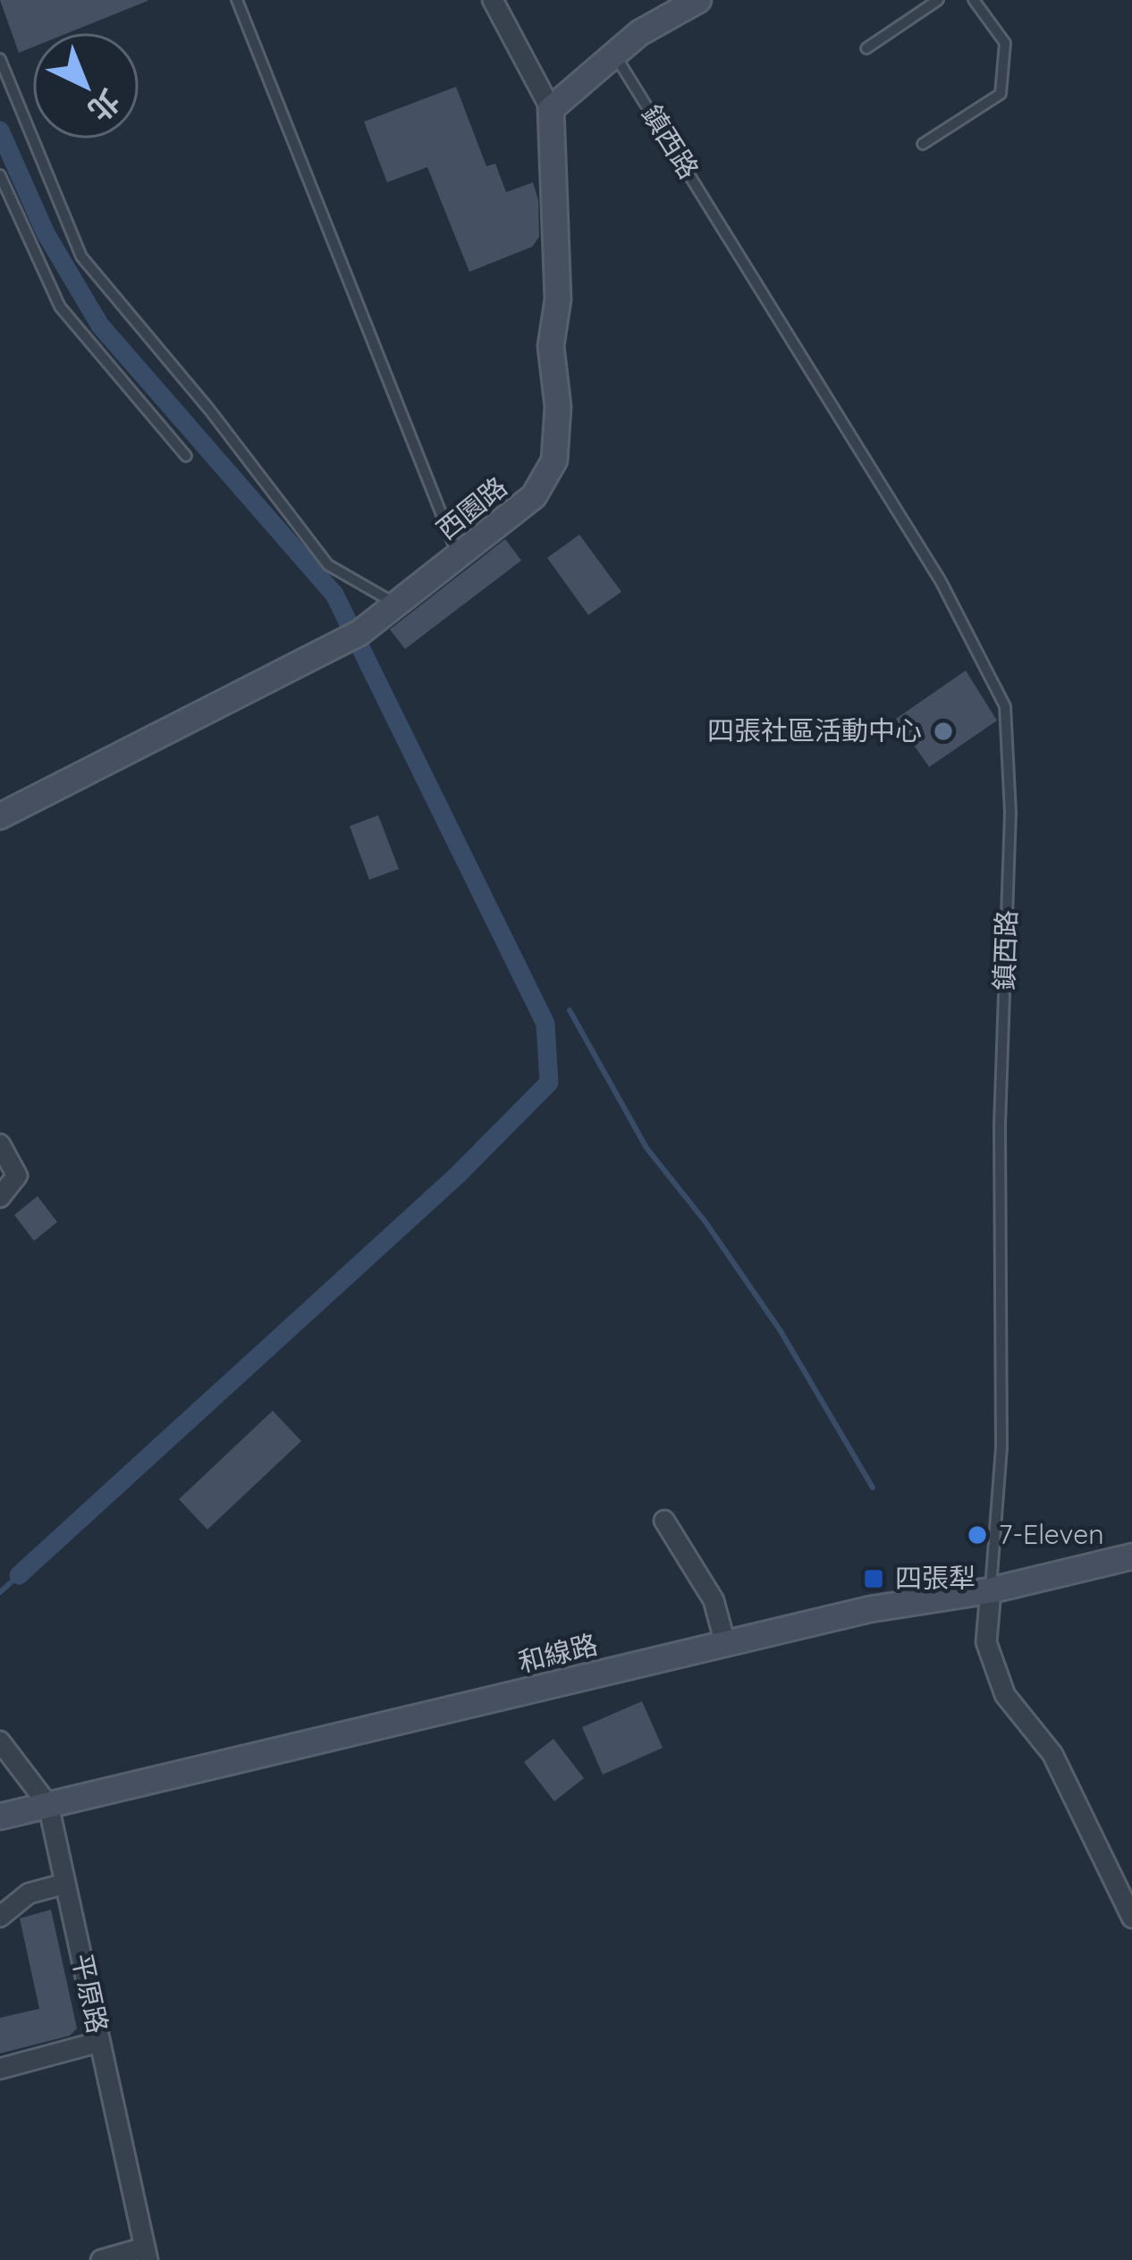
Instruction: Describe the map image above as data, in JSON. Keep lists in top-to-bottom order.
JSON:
{
  "streets": {
    "street": [
      "鎮西路",
      "西園路",
      "和線路",
      "平原路"
    ]
  },
  "crossings": [
    ["鎮西路", "和線路"],
    ["和線路", "平原路"]
  ],
  "places": {
    "other": ["四張社區活動中心", "7-Eleven"],
    "transit": ["四張犁"]
  },
  "north": "bottom right"
}
